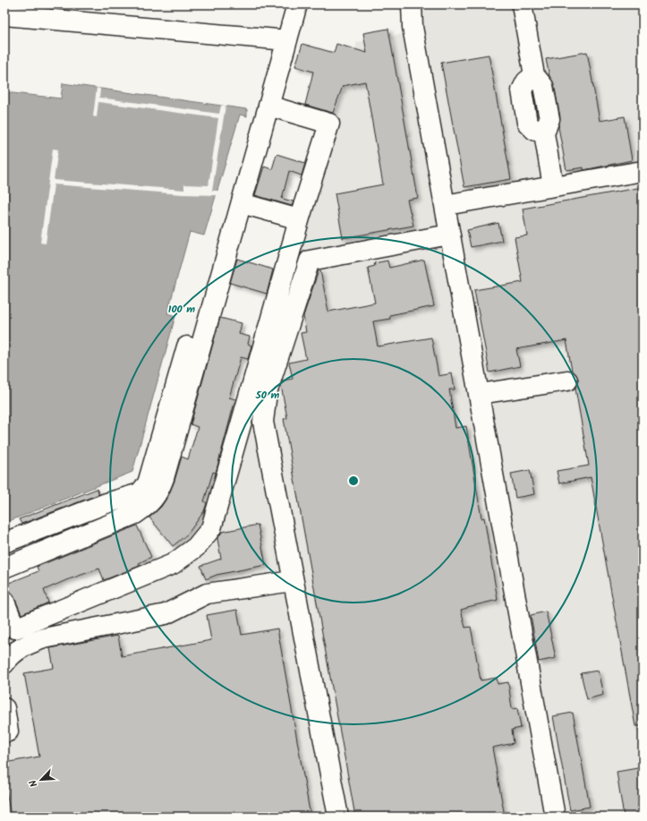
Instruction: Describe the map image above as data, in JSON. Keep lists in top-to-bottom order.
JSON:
{
  "north": "bottom left",
  "rings": ["100 m", "50 m"]
}
